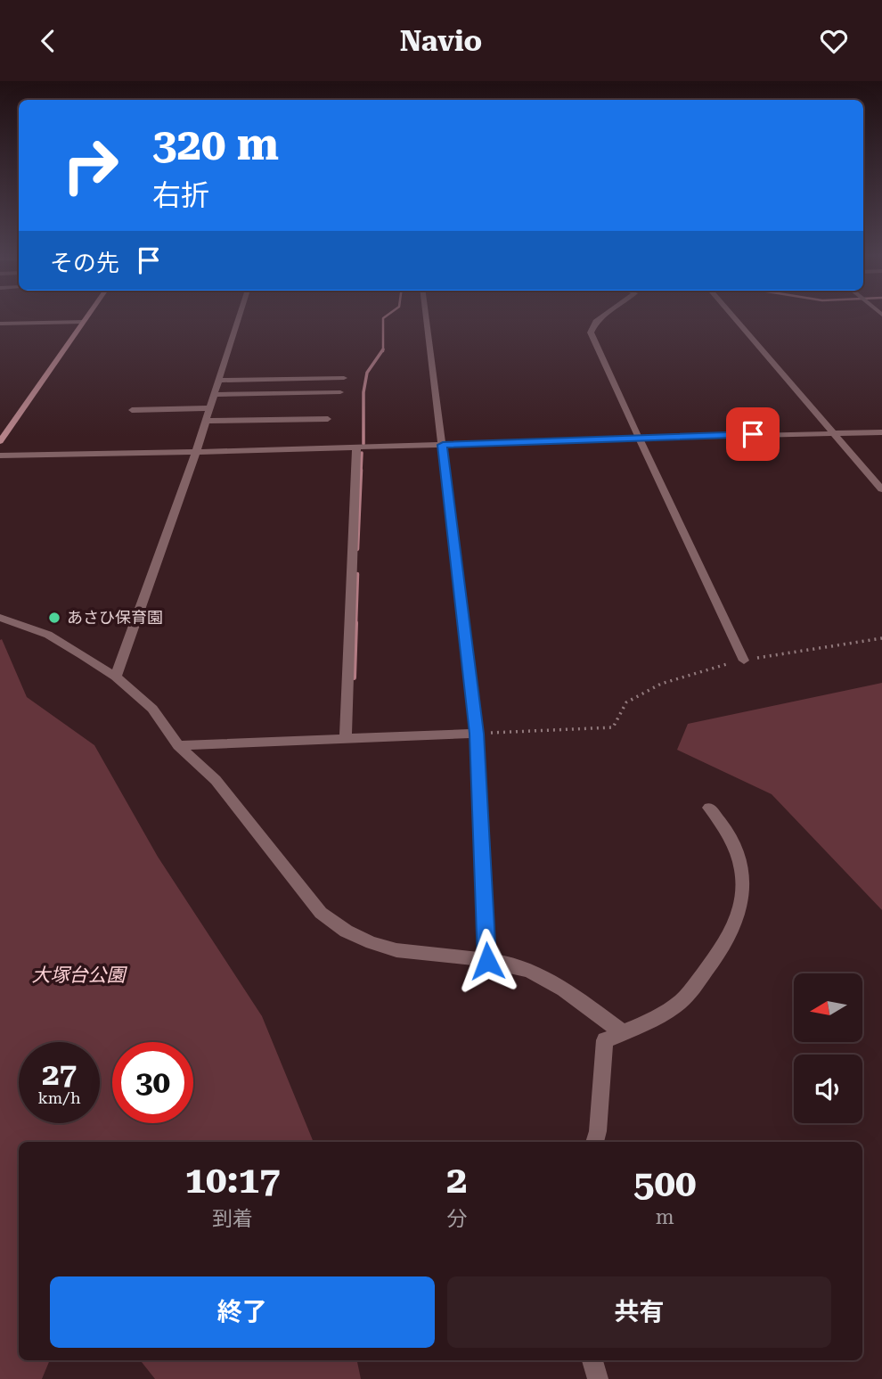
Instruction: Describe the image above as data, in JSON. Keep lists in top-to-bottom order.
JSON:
{
  "parks": ["大塚台公園"],
  "places": ["あさひ保育園"],
  "north": "left",
  "page": {
    "header": "Navio",
    "turn": ["320 m", "右折"],
    "then": "その先",
    "speed": "27 km/h",
    "limit": "30",
    "eta": [
      "10:17",
      "到着",
      "2",
      "分",
      "500",
      "m"
    ],
    "buttons": ["終了", "共有"]
  }
}
